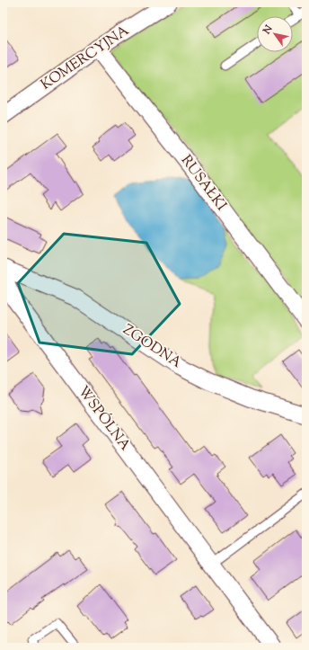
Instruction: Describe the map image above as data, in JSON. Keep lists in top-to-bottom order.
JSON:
{
  "streets": {
    "street": [
      "KOMERCYJNA",
      "RUSAŁKI",
      "ZGODNA",
      "WSPÓLNA"
    ]
  },
  "crossings": [
    ["KOMERCYJNA", "RUSAŁKI"],
    ["ZGODNA", "WSPÓLNA"]
  ],
  "north": "top left"
}
